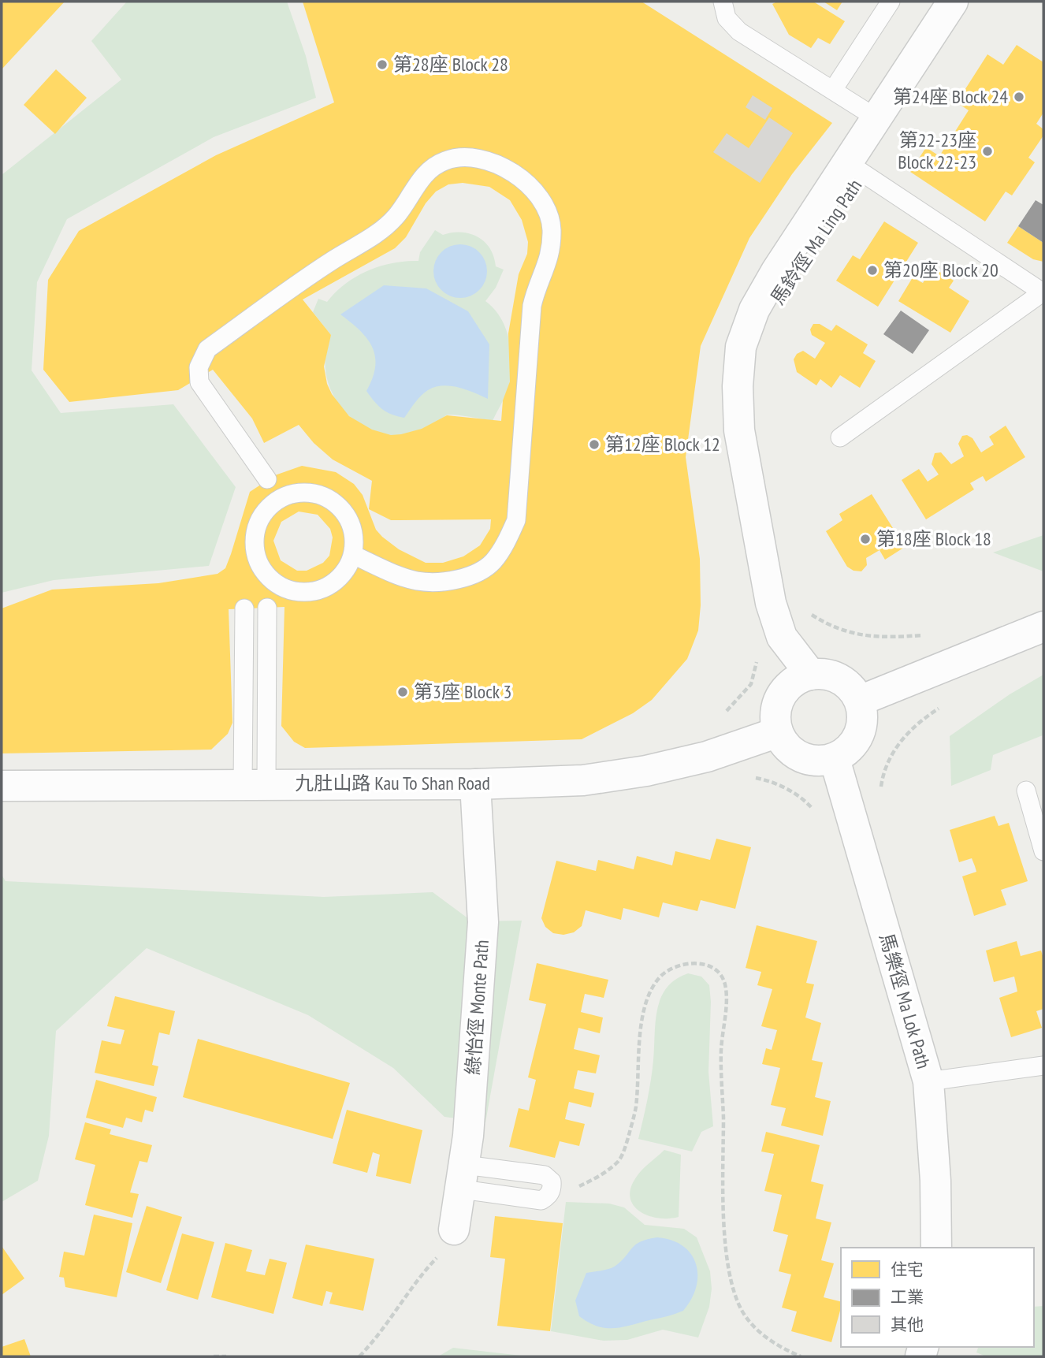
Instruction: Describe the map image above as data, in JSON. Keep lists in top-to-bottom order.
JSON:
{
  "streets": {
    "street": [
      "馬鈴徑 Ma Ling Path",
      "九肚山路 Kau To Shan Road",
      "馬樂徑 Ma Lok Path",
      "綠怡徑 Monte Path"
    ]
  },
  "crossings": [
    ["馬鈴徑 Ma Ling Path", "九肚山路 Kau To Shan Road"],
    ["馬鈴徑 Ma Ling Path", "馬樂徑 Ma Lok Path"],
    ["九肚山路 Kau To Shan Road", "馬樂徑 Ma Lok Path"],
    ["九肚山路 Kau To Shan Road", "綠怡徑 Monte Path"]
  ],
  "places": [
    "第28座 Block 28",
    "第24座 Block 24",
    "第22-23座 Block 22-23",
    "第20座 Block 20",
    "第12座 Block 12",
    "第18座 Block 18",
    "第3座 Block 3"
  ],
  "legend": ["住宅", "工業", "其他"]
}
